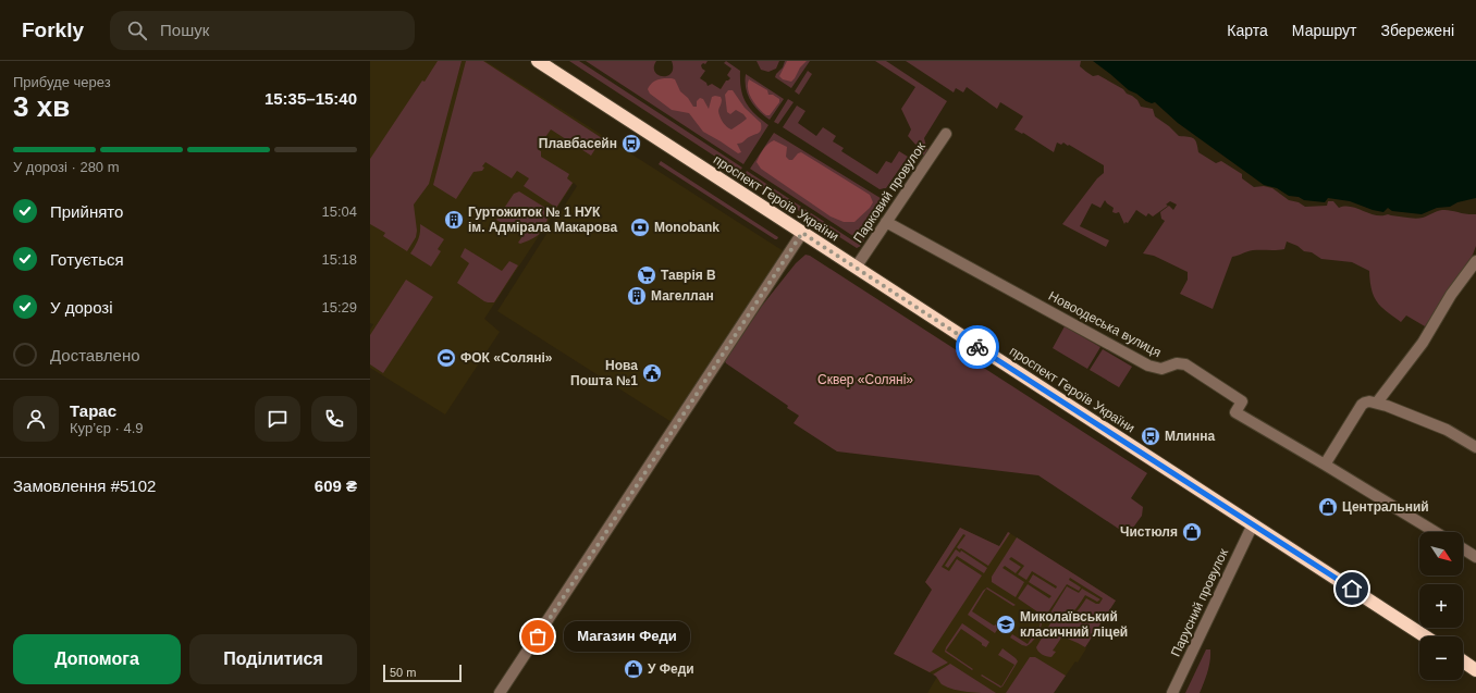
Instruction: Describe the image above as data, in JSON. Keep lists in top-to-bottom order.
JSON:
{
  "streets": {
    "highway": ["проспект Героїв України"],
    "street": ["Парковий провулок", "Новоодеська вулиця", "Парусний провулок"]
  },
  "crossings": [
    ["Парковий провулок", "проспект Героїв України"],
    ["Парковий провулок", "Новоодеська вулиця"],
    ["проспект Героїв України", "Парусний провулок"]
  ],
  "parks": ["Сквер «Соляні»"],
  "places": {
    "bus stop": ["Плавбасейн", "Млинна"],
    "building": ["Гуртожиток № 1 НУК ім. Адмірала Макарова", "Магеллан"],
    "bank": ["Monobank"],
    "supermarket": ["Таврія В"],
    "sports": ["ФОК «Соляні»"],
    "public building": ["Нова Пошта №1"],
    "shop": ["Центральний", "Чистюля", "У Феди"],
    "school or university": ["Миколаївський класичний ліцей"],
    "other": ["Магазин Феди"]
  },
  "scale_bar": "50 m",
  "north": "bottom right",
  "page": {
    "header": "Forkly",
    "search": "Пошук",
    "nav": ["Карта", "Маршрут", "Збережені"],
    "heading": ["3 хв", "Прибуде через", "15:35–15:40"],
    "panel": [
      "Тарас",
      "Кур’єр · 4.9",
      "Замовлення #5102",
      "609 ₴"
    ],
    "bar": "У дорозі · 280 m",
    "list": [
      ["Прийнято", "15:04"],
      ["Готується", "15:18"],
      ["У дорозі", "15:29"],
      "Доставлено"
    ],
    "map_buttons": ["+", "−"],
    "bubble": "Магазин Феди",
    "buttons": ["Допомога", "Поділитися"],
    "scale": "50 m"
  }
}
